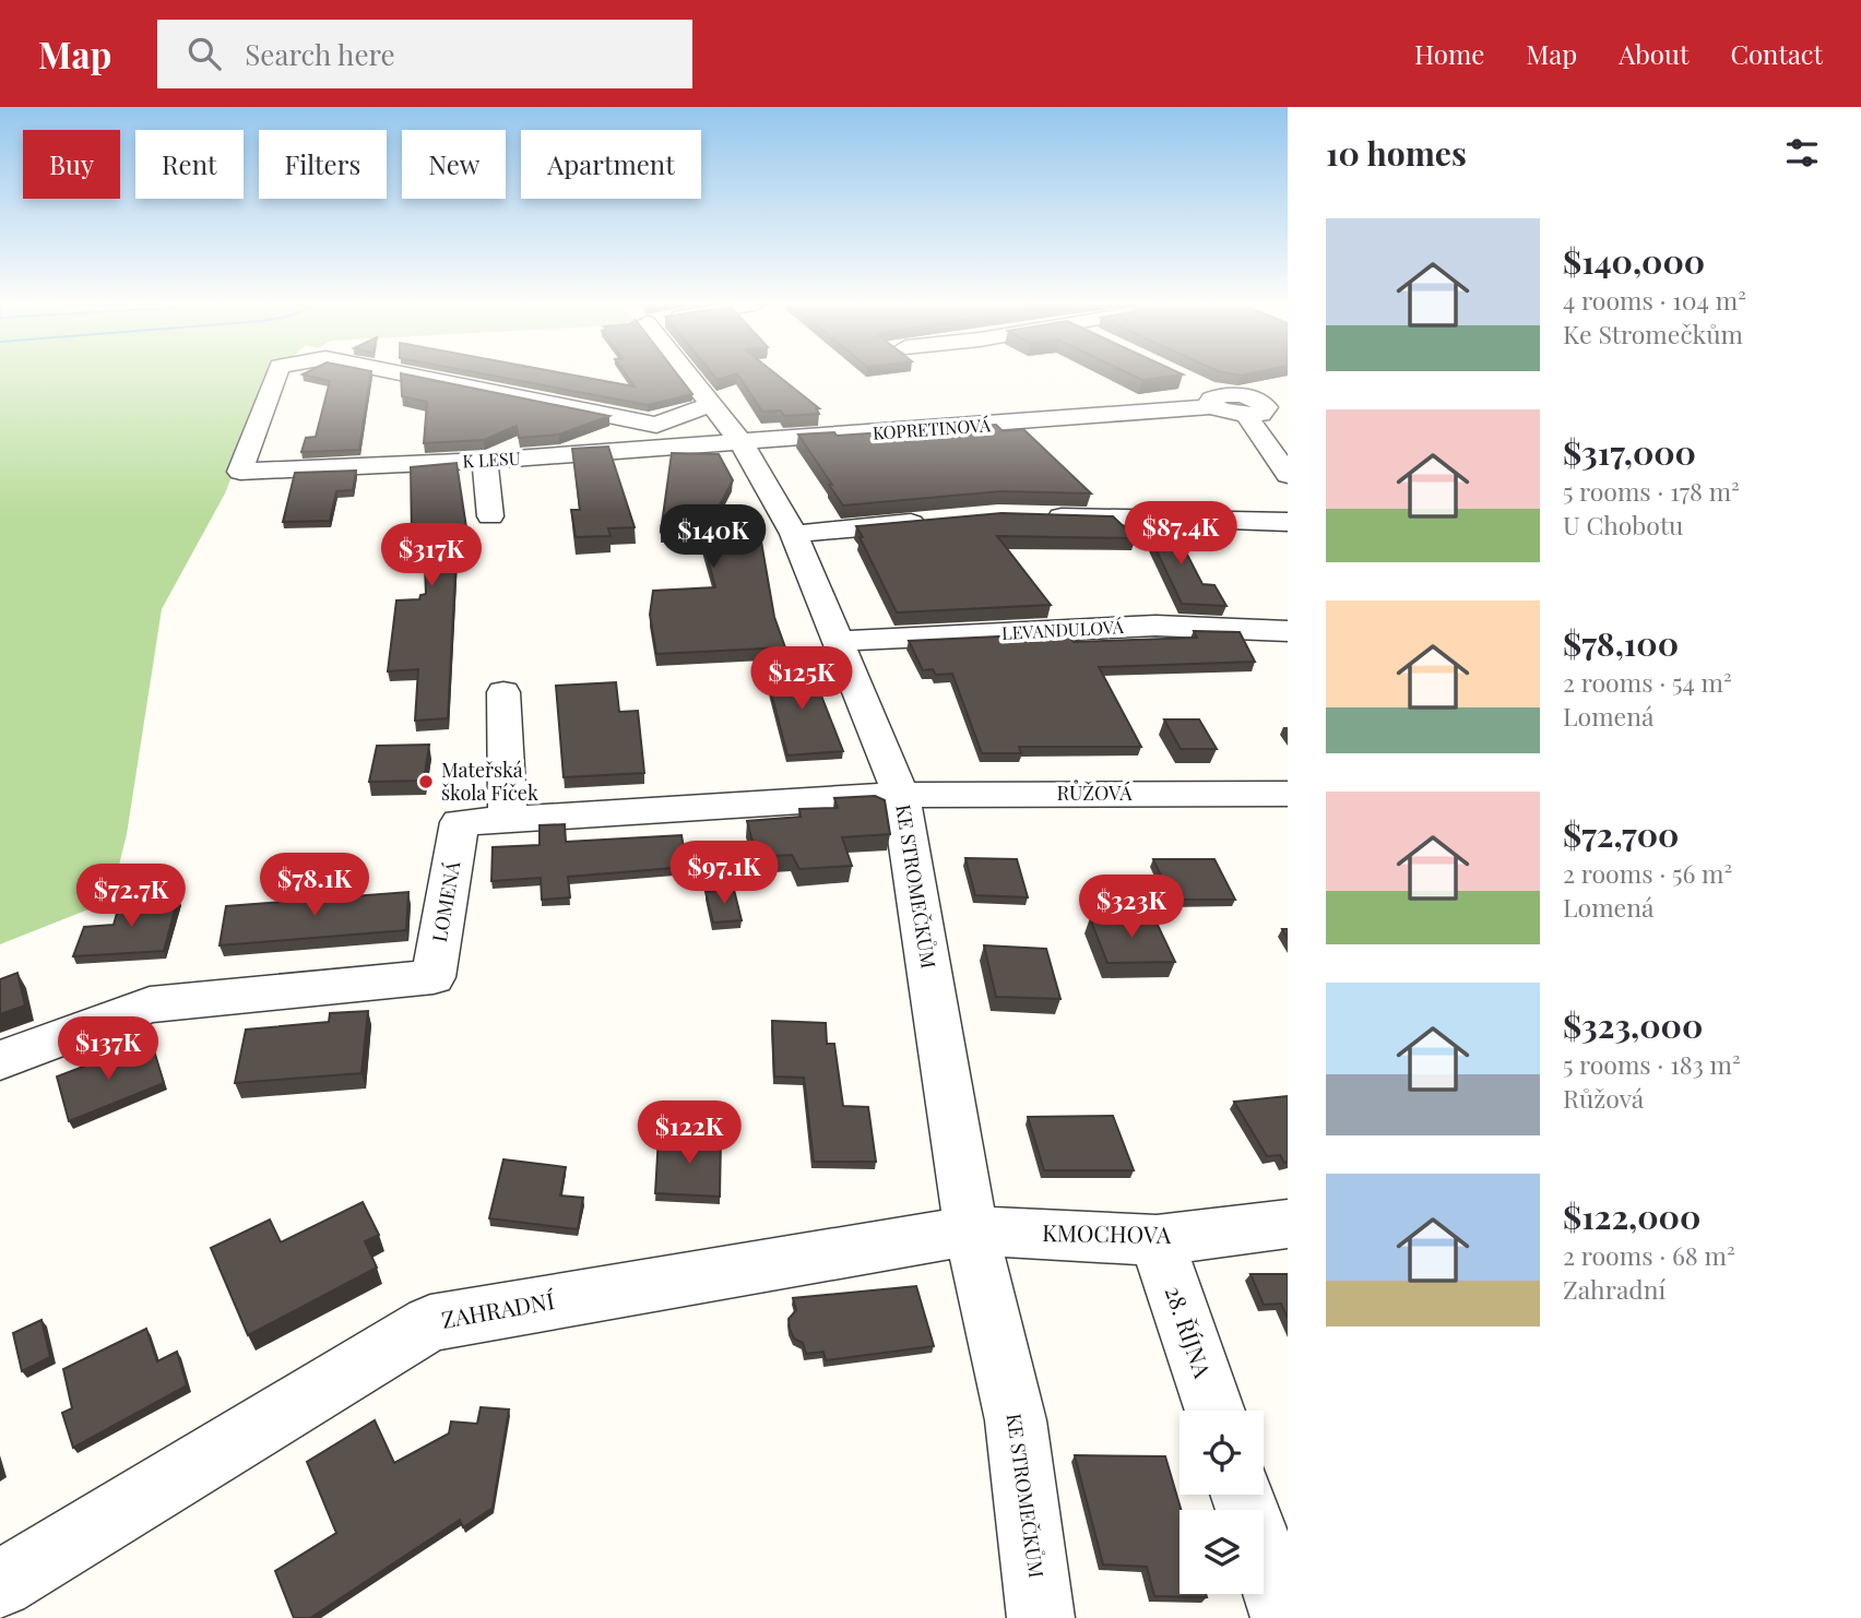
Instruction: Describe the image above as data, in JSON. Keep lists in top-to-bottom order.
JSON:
{
  "streets": {
    "street": [
      "KOPRETINOVÁ",
      "K LESU",
      "LEVANDULOVÁ",
      "RŮŽOVÁ",
      "KE STROMEČKŮM",
      "LOMENÁ",
      "KMOCHOVA",
      "ZAHRADNÍ",
      "28. ŘÍJNA"
    ]
  },
  "crossings": [
    ["KOPRETINOVÁ", "K LESU"],
    ["KOPRETINOVÁ", "KE STROMEČKŮM"],
    ["K LESU", "KE STROMEČKŮM"],
    ["LEVANDULOVÁ", "KE STROMEČKŮM"],
    ["RŮŽOVÁ", "KE STROMEČKŮM"],
    ["RŮŽOVÁ", "LOMENÁ"],
    ["KE STROMEČKŮM", "LOMENÁ"],
    ["KE STROMEČKŮM", "KMOCHOVA"],
    ["KE STROMEČKŮM", "ZAHRADNÍ"],
    ["KMOCHOVA", "ZAHRADNÍ"],
    ["KMOCHOVA", "28. ŘÍJNA"]
  ],
  "places": ["Mateřská škola Fíček"],
  "page": {
    "header": "Map",
    "search": "Search here",
    "nav": [
      "Home",
      "Map",
      "About",
      "Contact"
    ],
    "heading": "10 homes",
    "chip": [
      "Buy",
      "Rent",
      "Filters",
      "New",
      "Apartment"
    ],
    "list": [
      {
        "name": "$140,000",
        "note": "4 rooms · 104 m² · Ke Stromečkům"
      },
      {
        "name": "$317,000",
        "note": "5 rooms · 178 m² · U Chobotu"
      },
      {
        "name": "$78,100",
        "note": "2 rooms · 54 m² · Lomená"
      },
      {
        "name": "$72,700",
        "note": "2 rooms · 56 m² · Lomená"
      },
      {
        "name": "$323,000",
        "note": "5 rooms · 183 m² · Růžová"
      },
      {
        "name": "$122,000",
        "note": "2 rooms · 68 m² · Zahradní"
      }
    ],
    "price": [
      "$87.4K",
      "$140K",
      "$317K",
      "$125K",
      "$97.1K",
      "$78.1K",
      "$72.7K",
      "$323K",
      "$137K",
      "$122K"
    ]
  }
}
